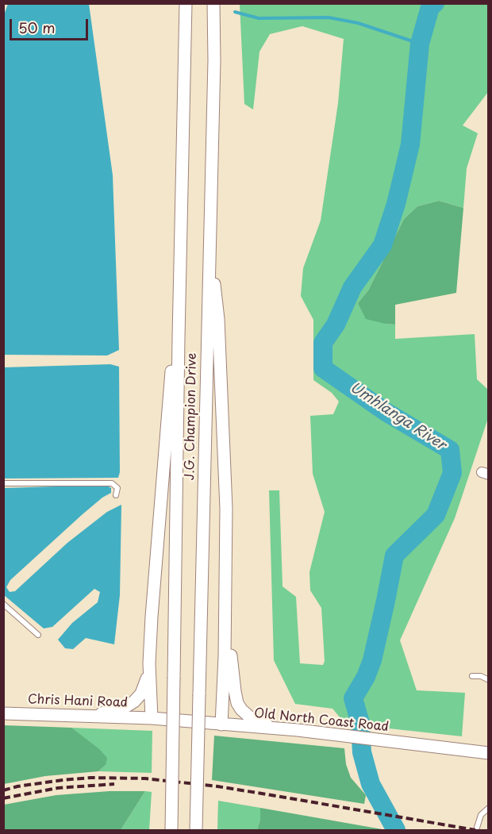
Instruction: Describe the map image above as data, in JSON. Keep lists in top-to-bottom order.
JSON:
{
  "streets": {
    "street": ["J.G. Champion Drive", "Chris Hani Road", "Old North Coast Road"]
  },
  "crossings": [
    ["Chris Hani Road", "Old North Coast Road"]
  ],
  "water": ["Umhlanga River"],
  "scale_bar": "50 m"
}
